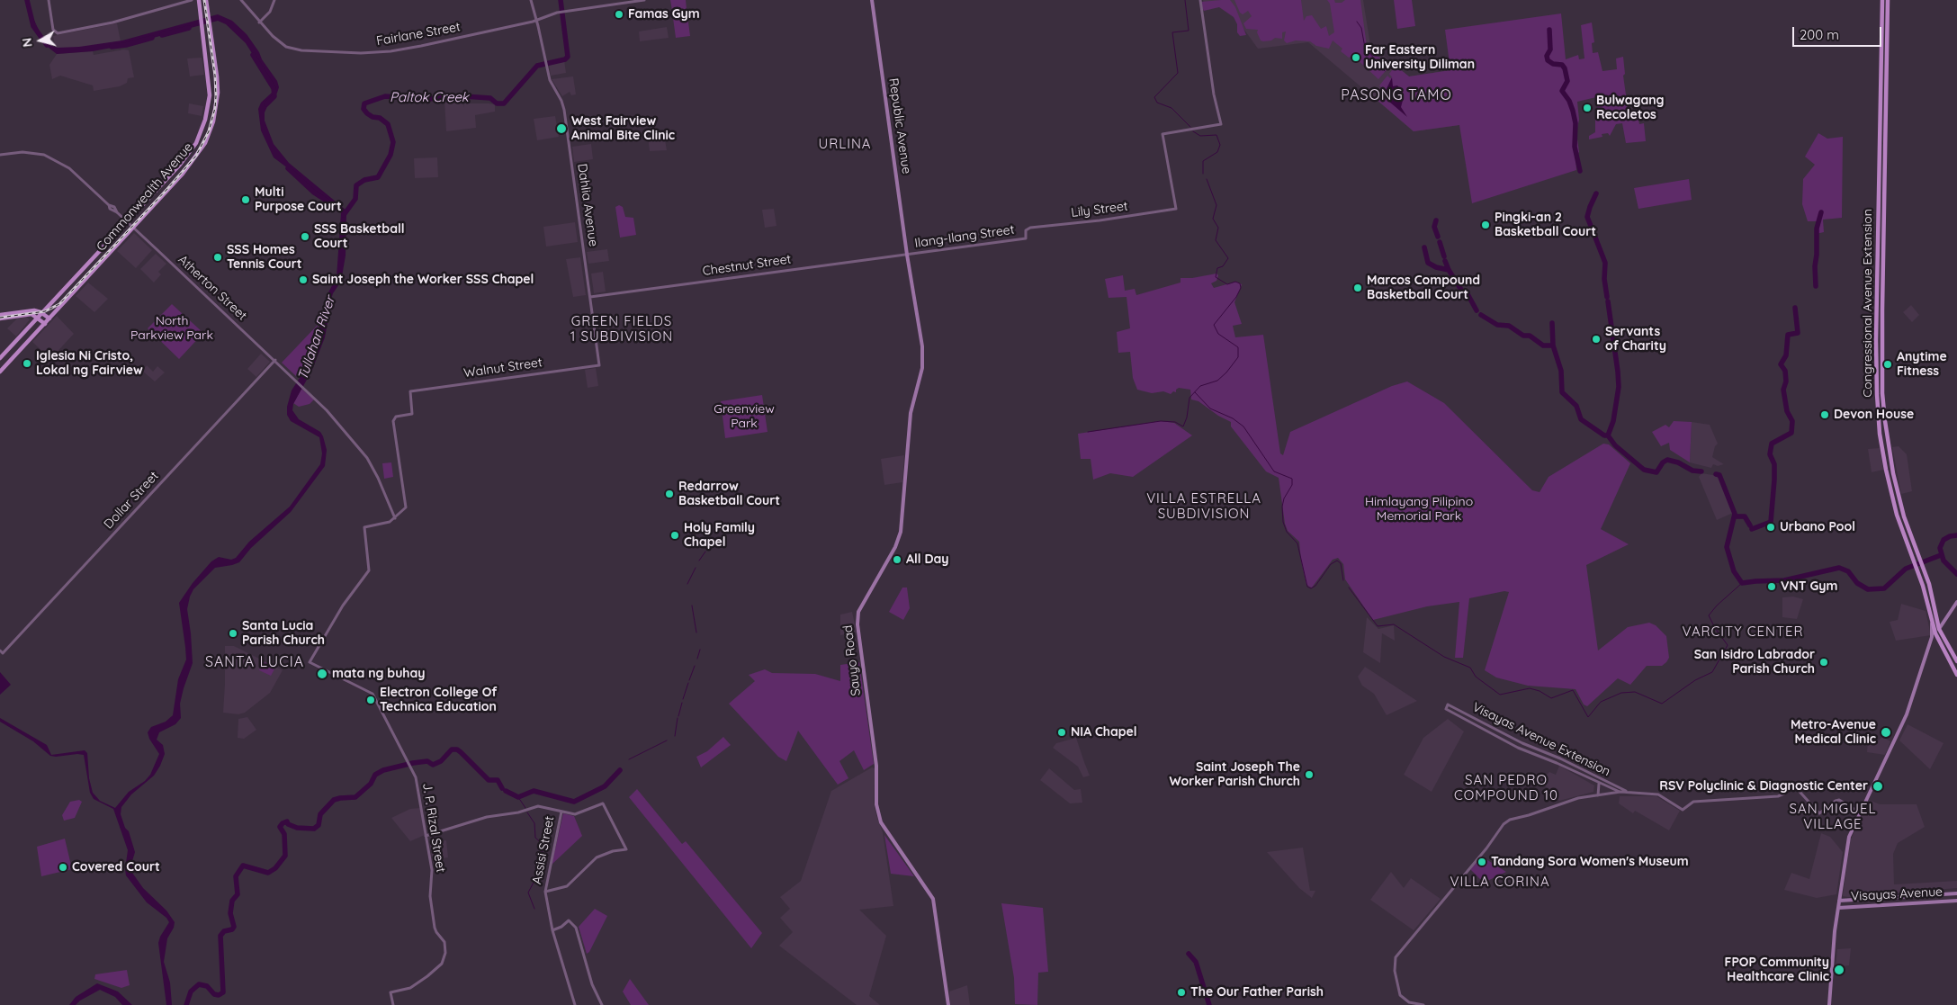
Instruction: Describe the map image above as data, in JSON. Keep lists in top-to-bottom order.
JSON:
{
  "streets": {
    "main road": [
      "Republic Avenue",
      "Commonwealth Avenue",
      "Congressional Avenue Extension",
      "Sauyo Road",
      "Visayas Avenue"
    ],
    "street": [
      "Fairlane Street",
      "Dahlia Avenue",
      "Lily Street",
      "Ilang-Ilang Street",
      "Chestnut Street",
      "Atherton Street",
      "Walnut Street",
      "Dollar Street",
      "Visayas Avenue Extension",
      "J. P. Rizal Street",
      "Assisi Street"
    ]
  },
  "crossings": [
    ["Fairlane Street", "Dahlia Avenue"],
    ["Republic Avenue", "Ilang-Ilang Street"],
    ["Republic Avenue", "Chestnut Street"],
    ["Republic Avenue", "Sauyo Road"],
    ["Commonwealth Avenue", "Atherton Street"],
    ["Dahlia Avenue", "Chestnut Street"],
    ["Dahlia Avenue", "Walnut Street"],
    ["Lily Street", "Ilang-Ilang Street"],
    ["Ilang-Ilang Street", "Chestnut Street"],
    ["Ilang-Ilang Street", "Sauyo Road"],
    ["Chestnut Street", "Sauyo Road"],
    ["Atherton Street", "Walnut Street"],
    ["Atherton Street", "Dollar Street"],
    ["Atherton Street", "J. P. Rizal Street"],
    ["Walnut Street", "J. P. Rizal Street"]
  ],
  "districts": [
    "PASONG TAMO",
    "URLINA",
    "GREEN FIELDS 1 SUBDIVISION",
    "VILLA ESTRELLA SUBDIVISION",
    "VARCITY CENTER",
    "SANTA LUCIA",
    "SAN PEDRO COMPOUND 10",
    "SAN MIGUEL VILLAGE",
    "VILLA CORINA"
  ],
  "water": ["Paltok Creek", "Tullahan River"],
  "parks": ["North Parkview Park", "Greenview Park", "Himlayang Pilipino Memorial Park"],
  "places": [
    "Famas Gym",
    "Far Eastern University Diliman",
    "Bulwagang Recoletos",
    "West Fairview Animal Bite Clinic",
    "Multi Purpose Court",
    "Pingki-an 2 Basketball Court",
    "SSS Basketball Court",
    "SSS Homes Tennis Court",
    "Saint Joseph the Worker SSS Chapel",
    "Marcos Compound Basketball Court",
    "Servants of Charity",
    "Iglesia Ni Cristo, Lokal ng Fairview",
    "Anytime Fitness",
    "Devon House",
    "Redarrow Basketball Court",
    "Urbano Pool",
    "Holy Family Chapel",
    "All Day",
    "VNT Gym",
    "Santa Lucia Parish Church",
    "San Isidro Labrador Parish Church",
    "mata ng buhay",
    "Electron College Of Technica Education",
    "NIA Chapel",
    "Metro-Avenue Medical Clinic",
    "Saint Joseph The Worker Parish Church",
    "RSV Polyclinic & Diagnostic Center",
    "Tandang Sora Women's Museum",
    "Covered Court",
    "FPOP Community Healthcare Clinic",
    "The Our Father Parish"
  ],
  "scale_bar": "200 m",
  "north": "left"
}
